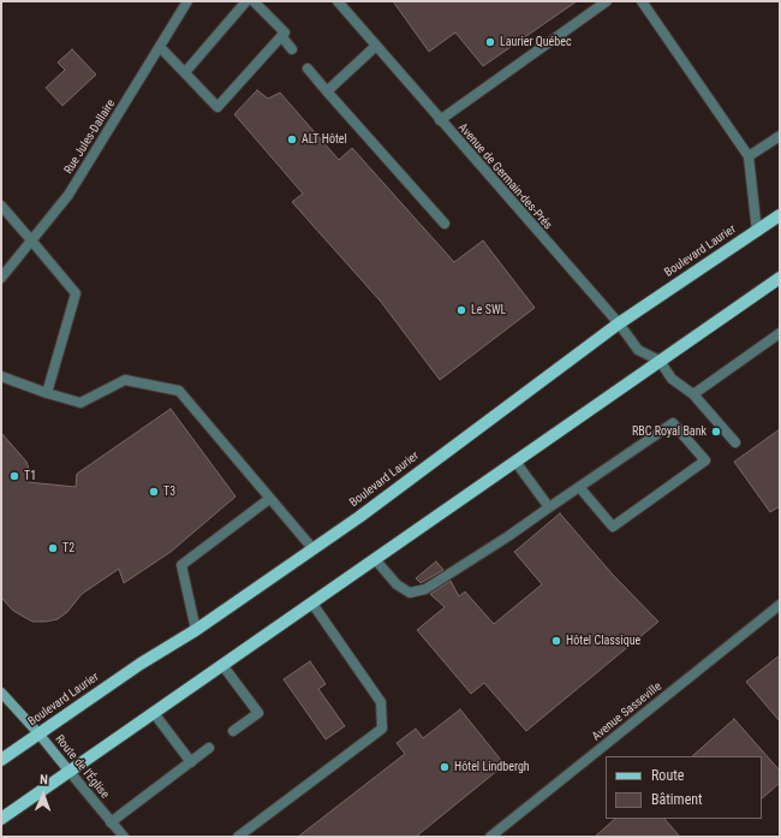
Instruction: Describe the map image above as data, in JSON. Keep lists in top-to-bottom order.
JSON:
{
  "streets": {
    "main road": ["Boulevard Laurier", "Route de l'Église"],
    "street": ["Rue Jules-Dallaire", "Avenue de Germain-des-Prés", "Avenue Sasseville"]
  },
  "crossings": [
    ["Avenue de Germain-des-Prés", "Boulevard Laurier"],
    ["Boulevard Laurier", "Route de l'Église"]
  ],
  "places": [
    "Laurier Québec",
    "ALT Hôtel",
    "Le SWL",
    "RBC Royal Bank",
    "T1",
    "T3",
    "T2",
    "Hôtel Classique",
    "Hôtel Lindbergh"
  ],
  "legend": ["Route", "Bâtiment"],
  "north": "top"
}
